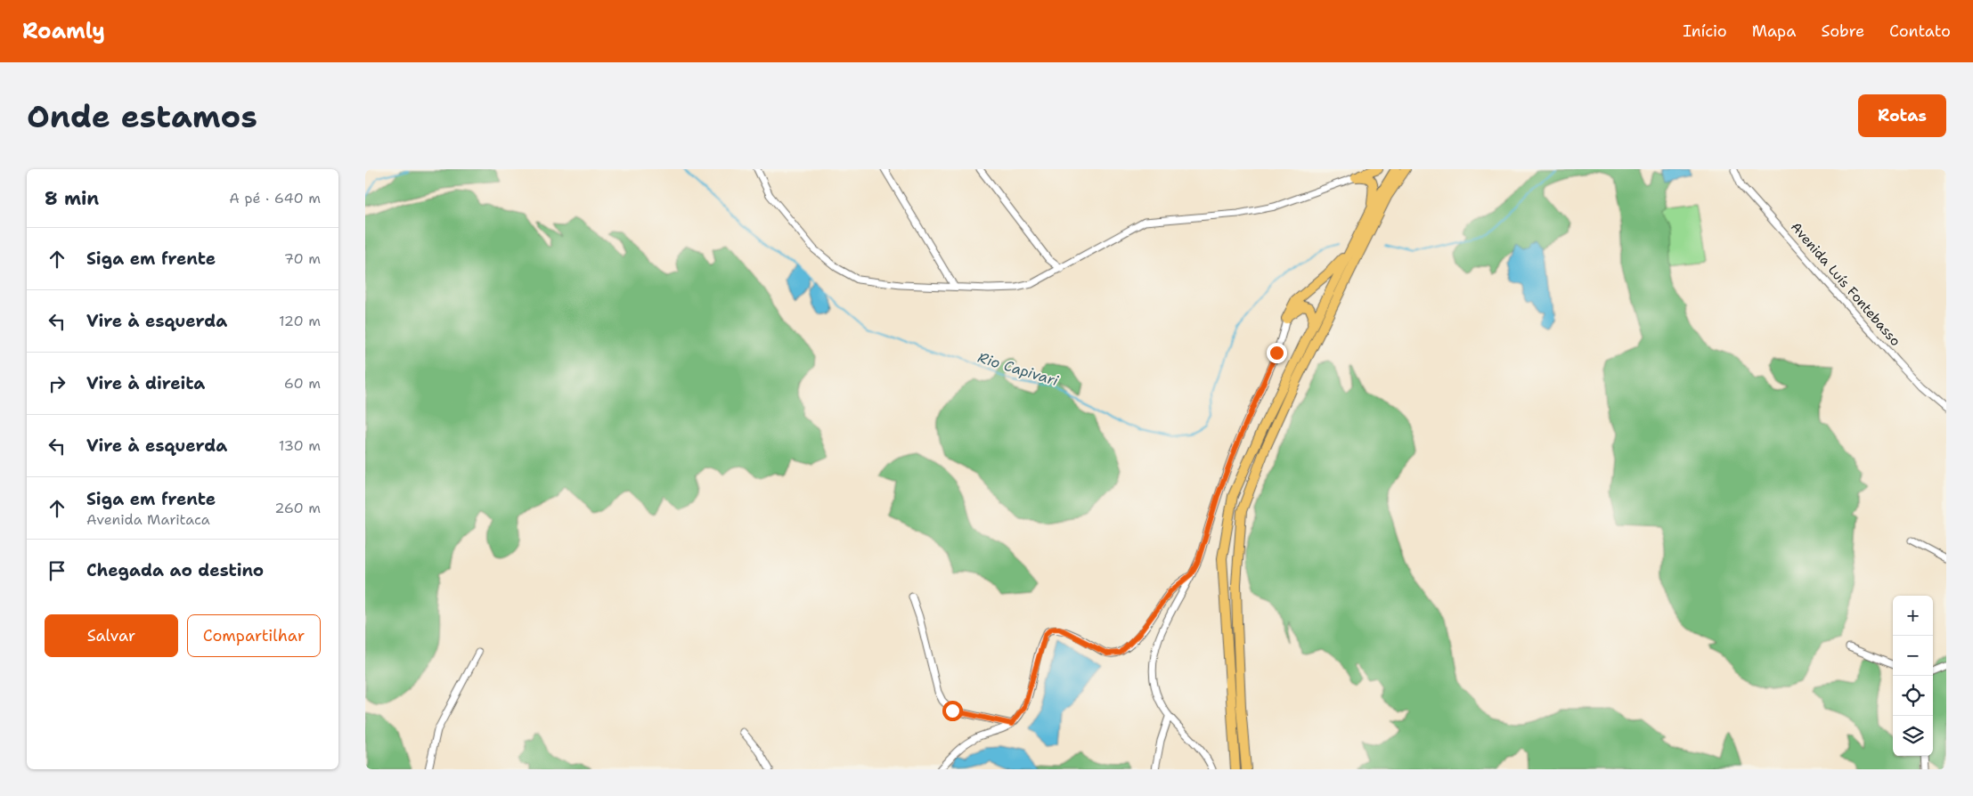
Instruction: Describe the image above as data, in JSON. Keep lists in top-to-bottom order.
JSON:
{
  "streets": {
    "street": ["Avenida Luís Fontebasso"]
  },
  "water": ["Rio Capivari"],
  "page": {
    "header": "Roamly",
    "nav": [
      "Início",
      "Mapa",
      "Sobre",
      "Contato"
    ],
    "buttons": [
      "Rotas",
      ["Salvar", "Compartilhar"]
    ],
    "title": "Onde estamos",
    "heading": ["8 min", "A pé · 640 m"],
    "list": [
      ["Siga em frente", "70 m"],
      ["Vire à esquerda", "120 m"],
      ["Vire à direita", "60 m"],
      ["Vire à esquerda", "130 m"],
      ["Siga em frente", "Avenida Maritaca", "260 m"],
      "Chegada ao destino"
    ],
    "map_buttons": ["+", "−"]
  }
}
